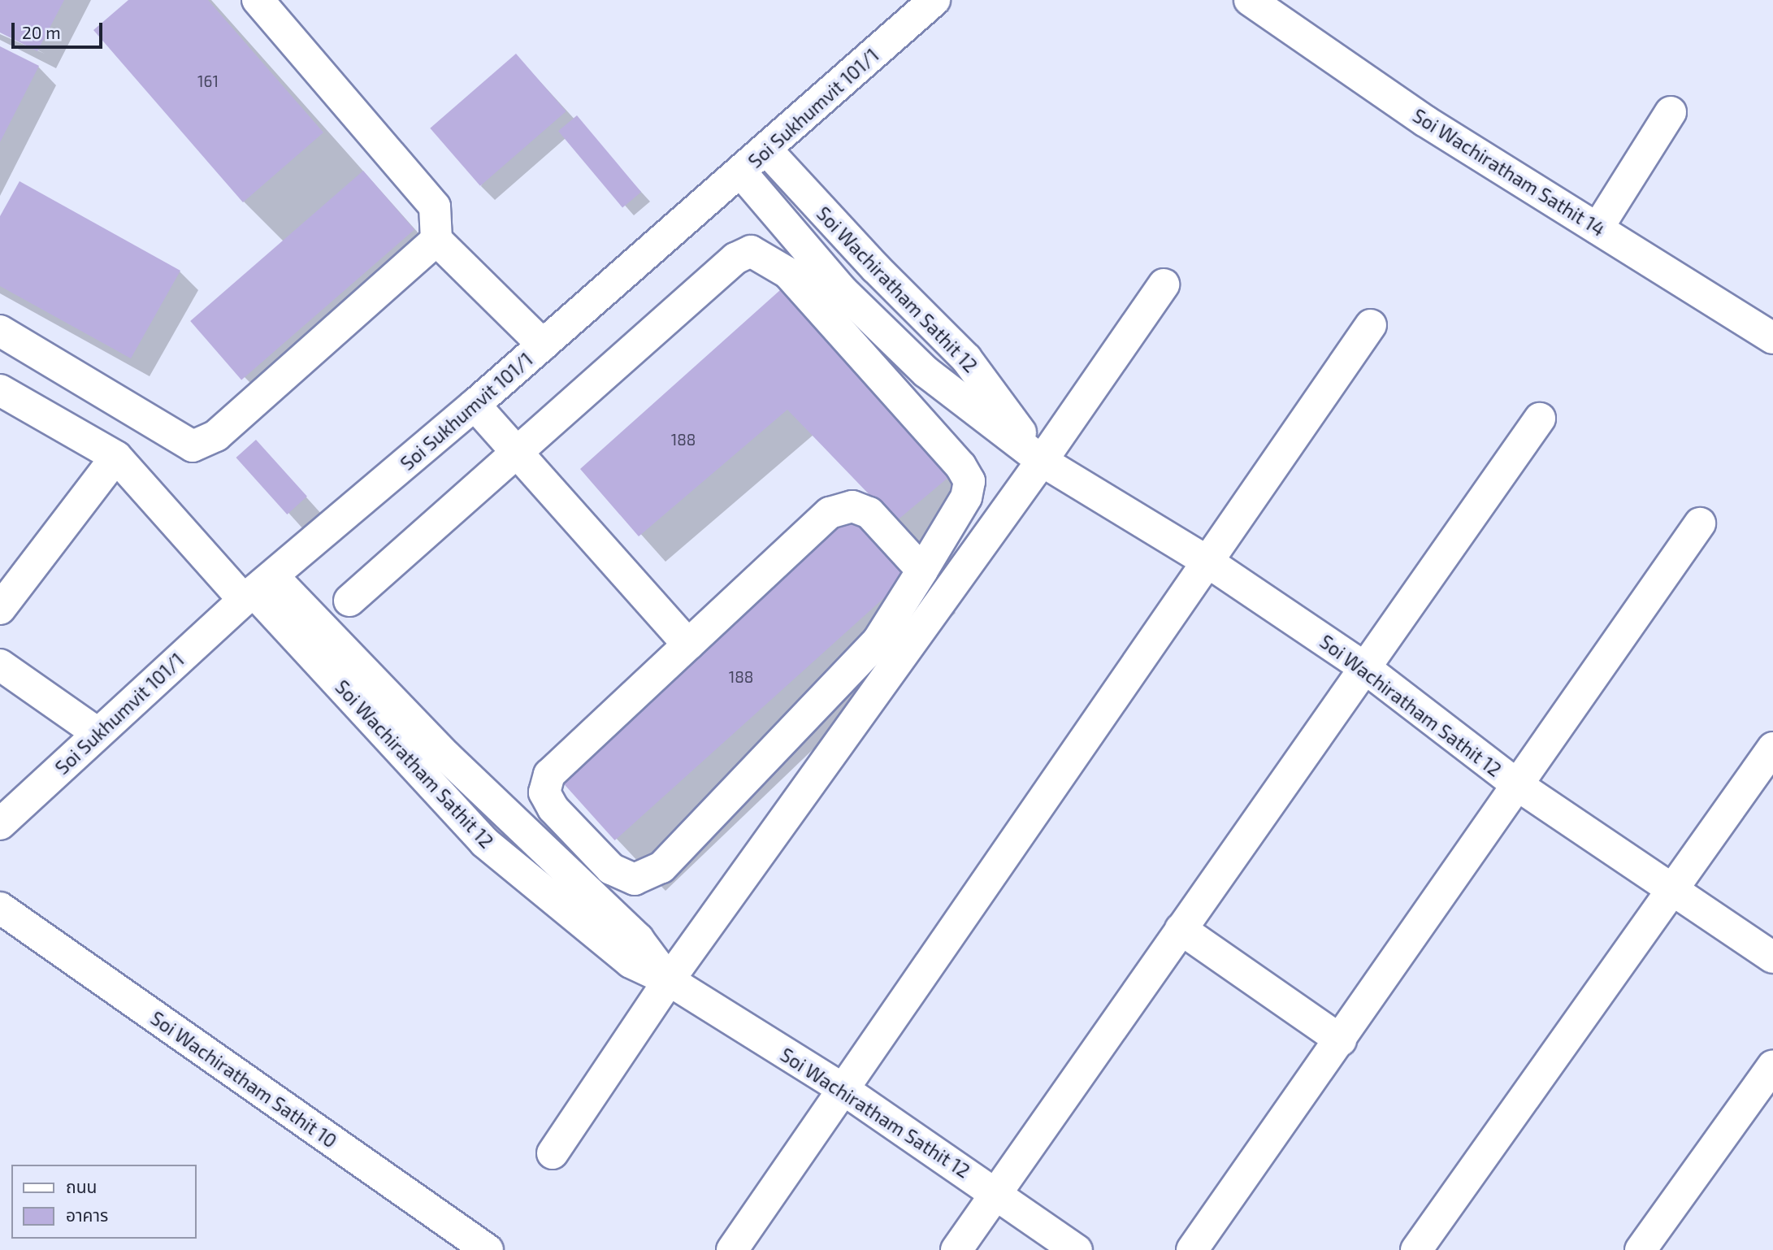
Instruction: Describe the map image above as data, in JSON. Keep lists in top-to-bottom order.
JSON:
{
  "streets": {
    "street": [
      "Soi Sukhumvit 101/1",
      "Soi Wachiratham Sathit 14",
      "Soi Wachiratham Sathit 12",
      "Soi Wachiratham Sathit 10"
    ]
  },
  "crossings": [
    ["Soi Sukhumvit 101/1", "Soi Wachiratham Sathit 12"]
  ],
  "house_numbers": ["161", "188", "188"],
  "legend": ["ถนน", "อาคาร"],
  "scale_bar": "20 m"
}
